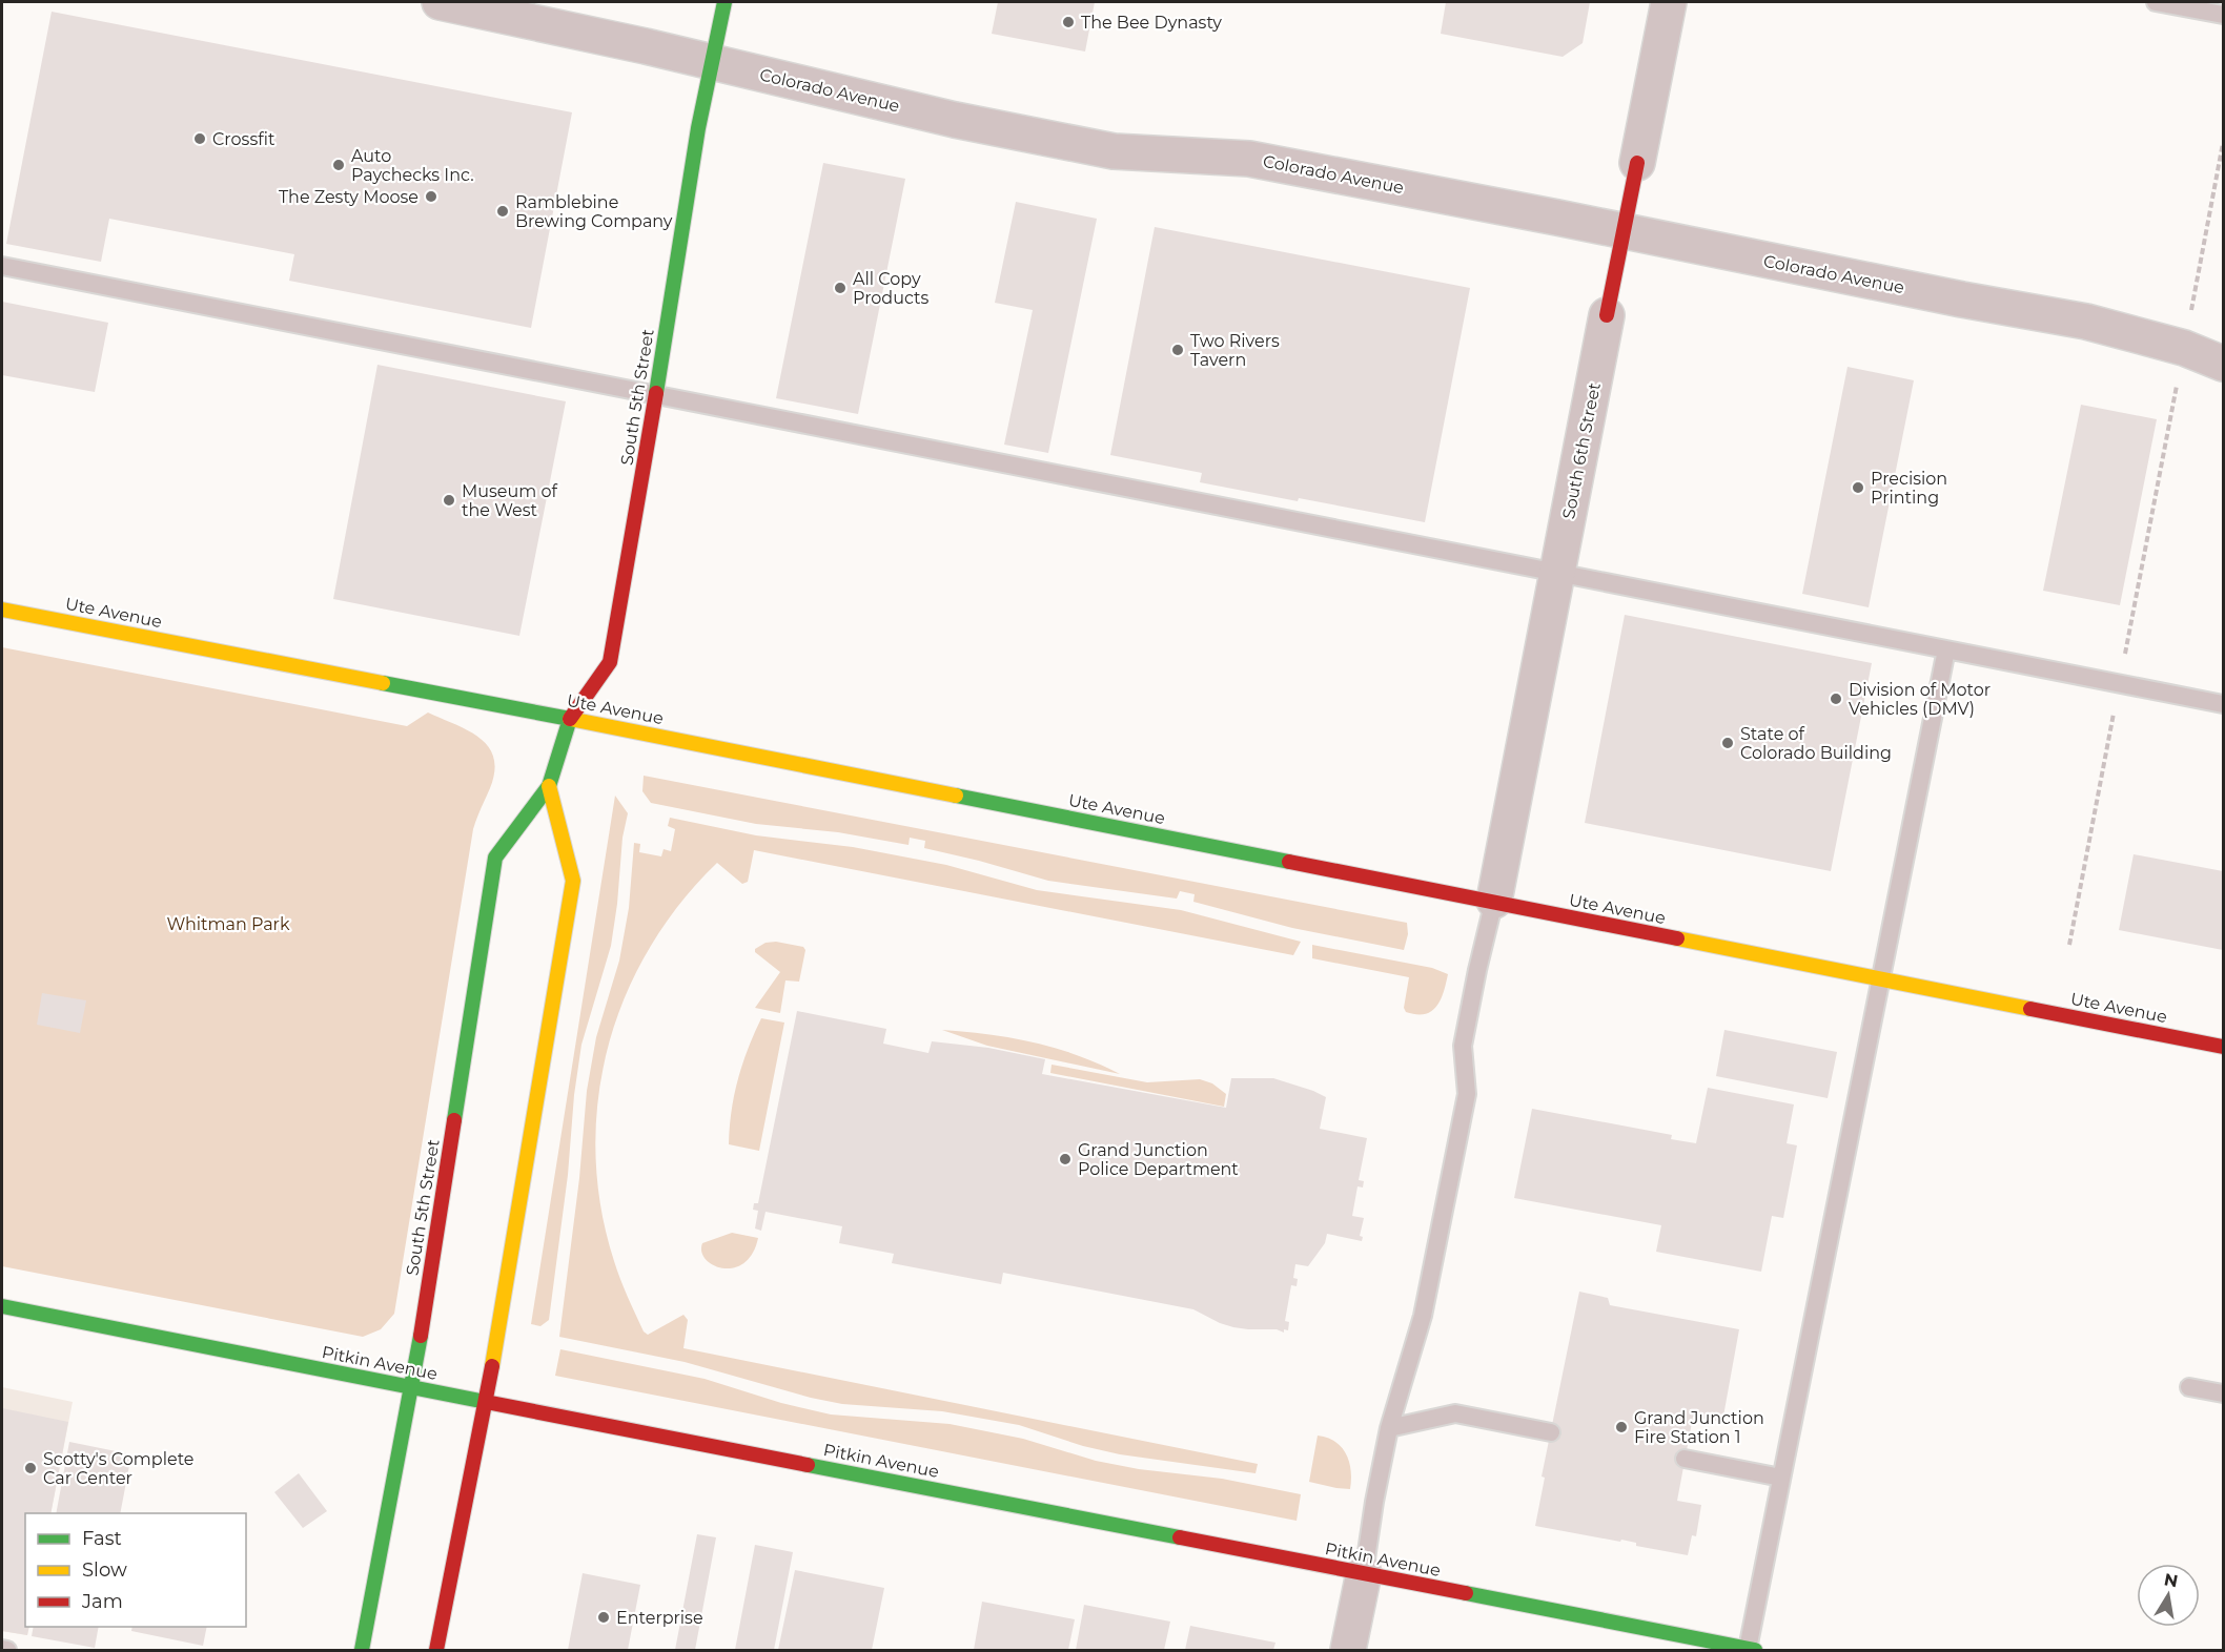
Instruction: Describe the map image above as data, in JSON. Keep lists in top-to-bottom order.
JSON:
{
  "streets": {
    "main road": [
      "South 5th Street",
      "South 6th Street",
      "Ute Avenue",
      "Pitkin Avenue"
    ],
    "street": ["Colorado Avenue"]
  },
  "crossings": [
    ["Colorado Avenue", "South 5th Street"],
    ["Colorado Avenue", "South 6th Street"],
    ["South 5th Street", "Ute Avenue"],
    ["South 5th Street", "Pitkin Avenue"],
    ["South 6th Street", "Ute Avenue"]
  ],
  "parks": ["Whitman Park"],
  "places": [
    "The Bee Dynasty",
    "Crossfit",
    "Auto Paychecks Inc.",
    "The Zesty Moose",
    "Ramblebine Brewing Company",
    "All Copy Products",
    "Two Rivers Tavern",
    "Precision Printing",
    "Museum of the West",
    "Division of Motor Vehicles (DMV)",
    "State of Colorado Building",
    "Grand Junction Police Department",
    "Grand Junction Fire Station 1",
    "Scotty's Complete Car Center",
    "Enterprise"
  ],
  "legend": ["Fast", "Slow", "Jam"],
  "north": "top"
}
